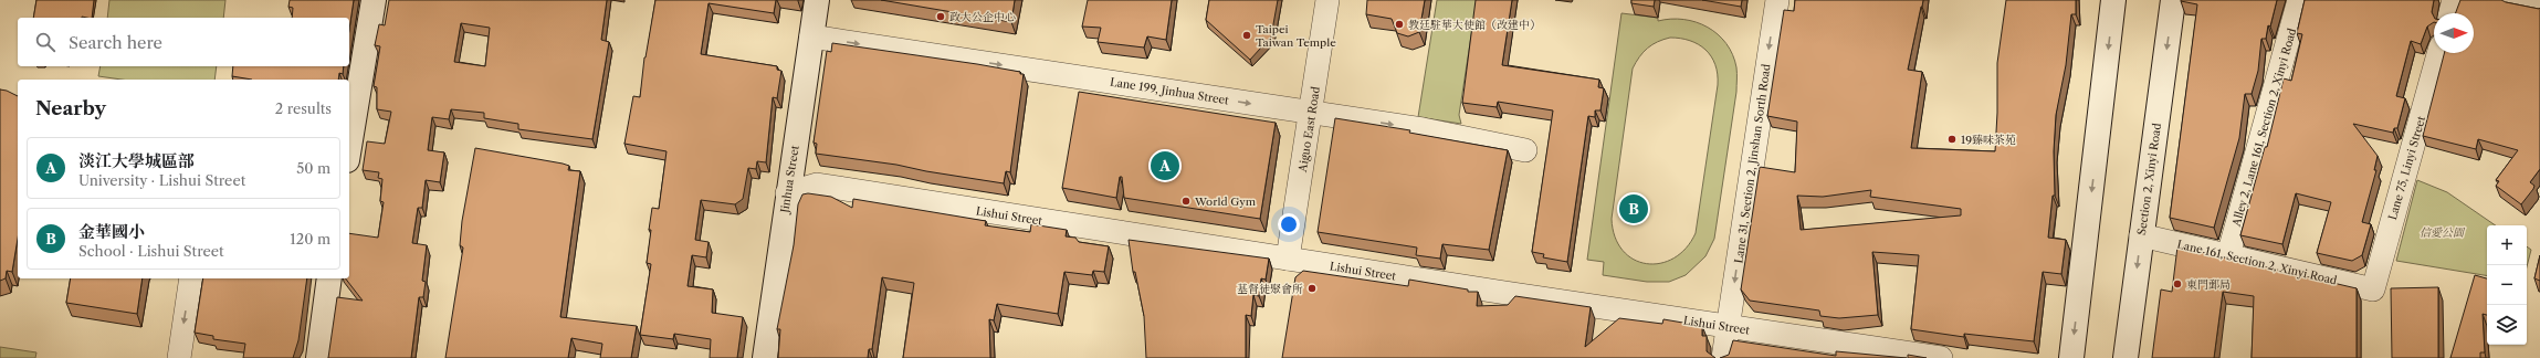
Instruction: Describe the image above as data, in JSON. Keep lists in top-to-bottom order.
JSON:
{
  "streets": {
    "main road": ["Jinhua Street", "Section 2, Xinyi Road"],
    "street": [
      "Lane 199, Jinhua Street",
      "Alley 2, Lane 161, Section 2, Xinyi Road",
      "Aiguo East Road",
      "Lane 31, Section 2, Jinshan Sorth Road",
      "Lane 75, Linyi Street",
      "Lishui Street",
      "Lane 161, Section 2, Xinyi Road"
    ]
  },
  "crossings": [
    ["Lane 199, Jinhua Street", "Aiguo East Road"],
    ["Lane 199, Jinhua Street", "Jinhua Street"],
    ["Alley 2, Lane 161, Section 2, Xinyi Road", "Lane 161, Section 2, Xinyi Road"],
    ["Aiguo East Road", "Lishui Street"],
    ["Lane 31, Section 2, Jinshan Sorth Road", "Lishui Street"],
    ["Lane 75, Linyi Street", "Lane 161, Section 2, Xinyi Road"],
    ["Jinhua Street", "Lishui Street"],
    ["Section 2, Xinyi Road", "Lane 161, Section 2, Xinyi Road"]
  ],
  "one_way": ["Lane 199, Jinhua Street", "Lane 31, Section 2, Jinshan Sorth Road"],
  "parks": ["信愛公園"],
  "places": [
    "政大公企中心",
    "教廷駐華大使館（改建中）",
    "Taipei Taiwan Temple",
    "19臻味茶苑",
    "World Gym",
    "東門郵局",
    "基督徒聚會所"
  ],
  "north": "right",
  "page": {
    "search": "Search here",
    "heading": ["Nearby", "2 results"],
    "list": [
      {
        "mark": "A",
        "name": "淡江大學城區部",
        "note": "University · Lishui Street",
        "value": "50 m"
      },
      {
        "mark": "B",
        "name": "金華國小",
        "note": "School · Lishui Street",
        "value": "120 m"
      }
    ],
    "pins": ["A", "B"],
    "map_buttons": ["+", "−"]
  }
}
